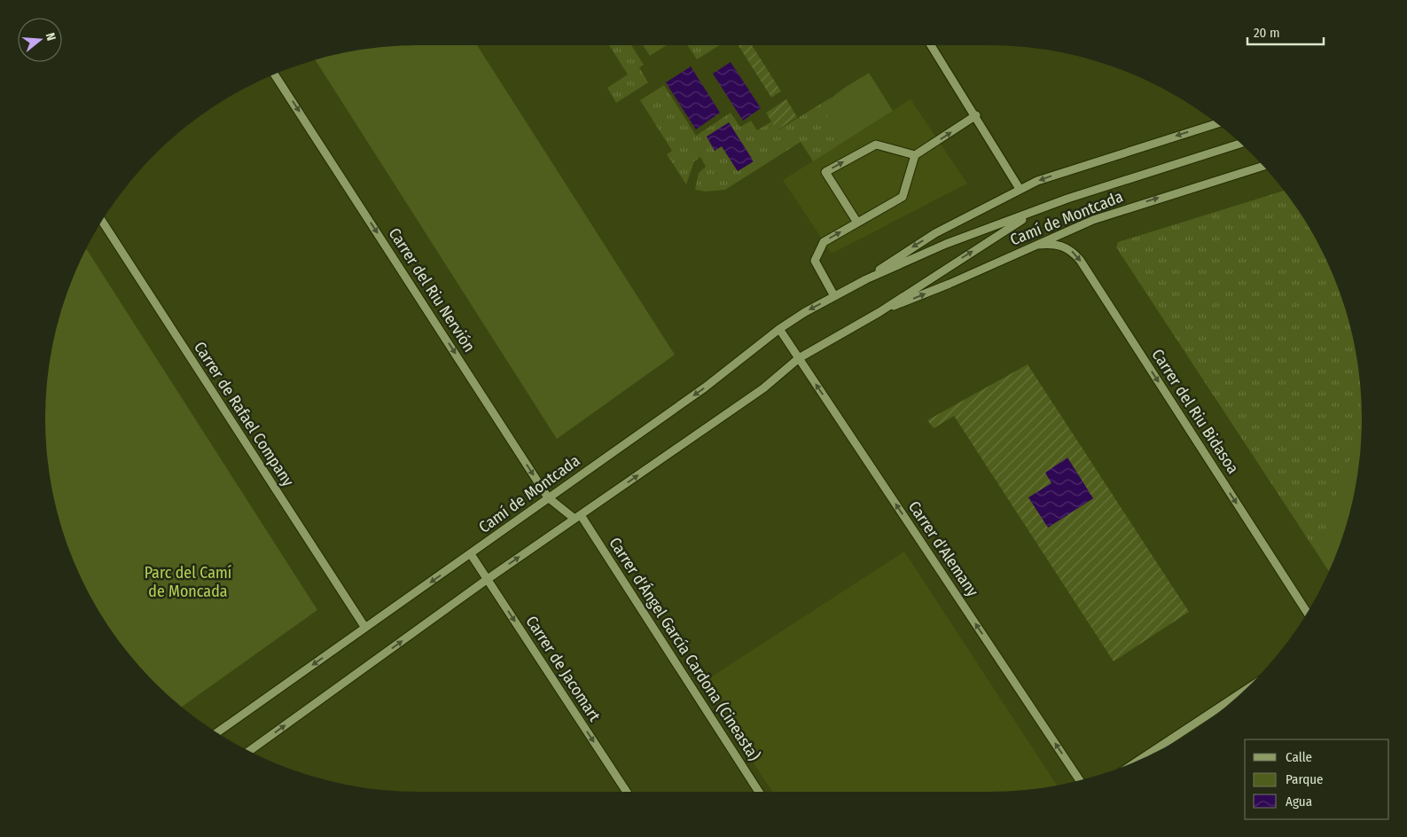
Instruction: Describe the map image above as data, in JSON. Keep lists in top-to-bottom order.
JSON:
{
  "streets": {
    "street": [
      "Camí de Montcada",
      "Carrer del Riu Nervión",
      "Carrer del Riu Bidasoa",
      "Carrer de Rafael Company",
      "Carrer d'Alemany",
      "Carrer d'Ángel García Cardona (Cineasta)",
      "Carrer de Jacomart"
    ]
  },
  "crossings": [
    ["Camí de Montcada", "Carrer del Riu Nervión"],
    ["Camí de Montcada", "Carrer del Riu Bidasoa"],
    ["Camí de Montcada", "Carrer de Rafael Company"],
    ["Camí de Montcada", "Carrer d'Alemany"],
    ["Camí de Montcada", "Carrer d'Ángel García Cardona (Cineasta)"],
    ["Camí de Montcada", "Carrer de Jacomart"],
    ["Carrer del Riu Nervión", "Carrer d'Ángel García Cardona (Cineasta)"]
  ],
  "one_way": [
    "Carrer del Riu Nervión",
    "Carrer del Riu Bidasoa",
    "Carrer d'Alemany",
    "Carrer de Jacomart"
  ],
  "parks": ["Parc del Camí de Moncada"],
  "legend": ["Calle", "Parque", "Agua"],
  "scale_bar": "20 m",
  "north": "right"
}
